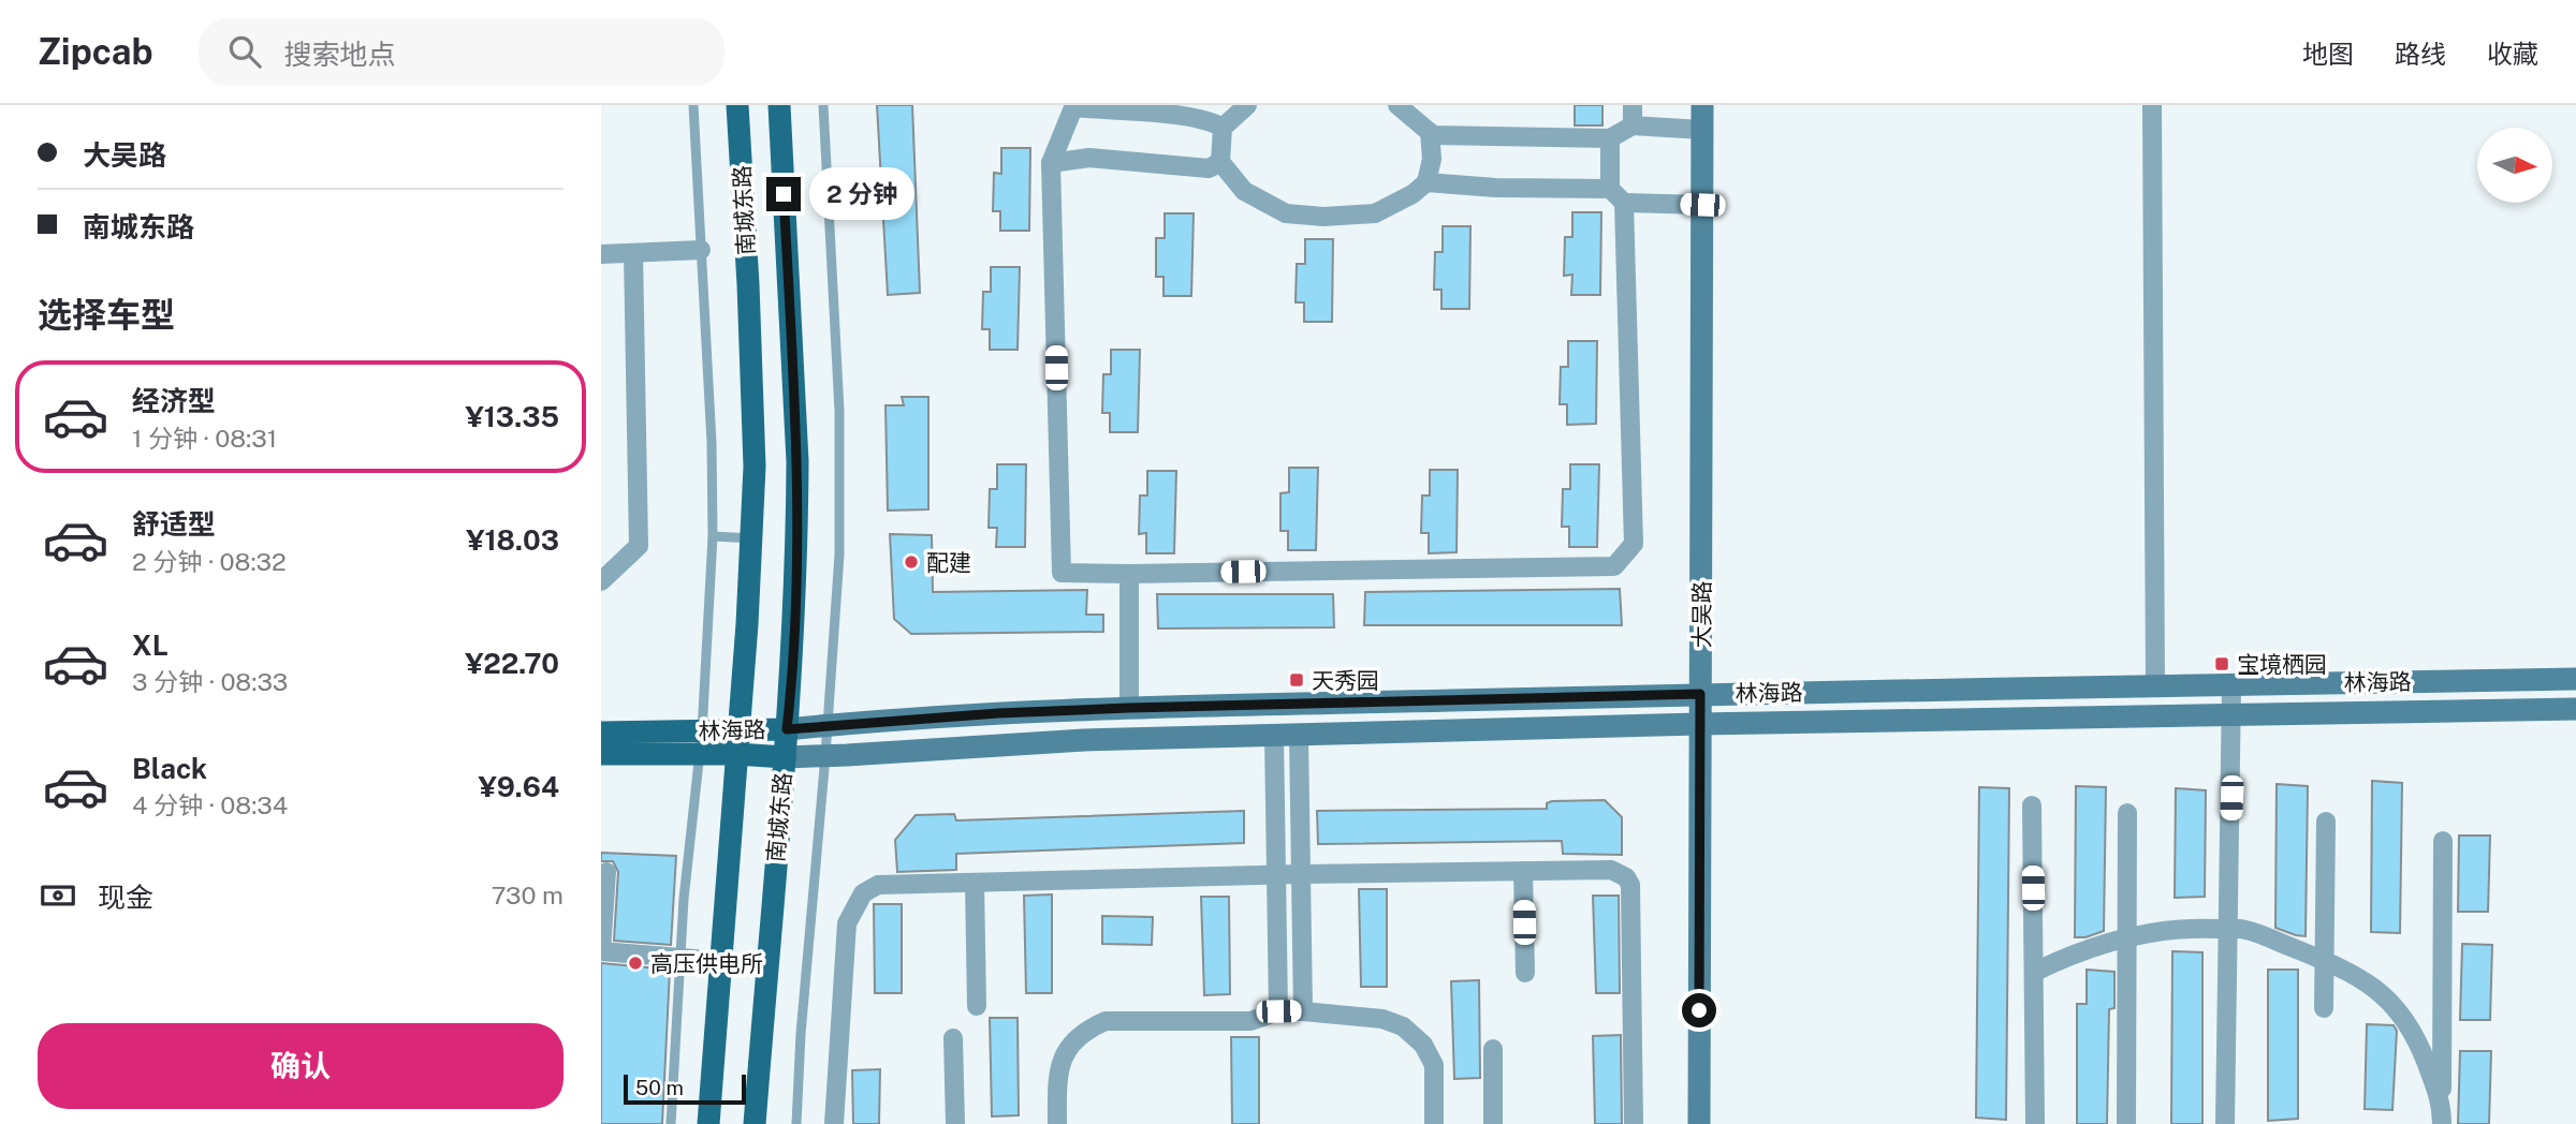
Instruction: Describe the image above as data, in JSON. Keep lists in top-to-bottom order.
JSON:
{
  "streets": {
    "main road": ["南城东路", "大吴路", "林海路"]
  },
  "crossings": [
    ["南城东路", "林海路"],
    ["大吴路", "林海路"]
  ],
  "places": {
    "other": ["配建", "高压供电所"],
    "transit": ["宝境栖园", "天秀园"]
  },
  "scale_bar": "50 m",
  "north": "right",
  "page": {
    "header": "Zipcab",
    "search": "搜索地点",
    "nav": ["地图", "路线", "收藏"],
    "banner": ["大吴路", "南城东路"],
    "bubble": "2 分钟",
    "heading": "选择车型",
    "list": [
      {
        "name": "经济型",
        "note": "1 分钟 · 08:31",
        "value": "¥13.35"
      },
      {
        "name": "舒适型",
        "note": "2 分钟 · 08:32",
        "value": "¥18.03"
      },
      {
        "name": "XL",
        "note": "3 分钟 · 08:33",
        "value": "¥22.70"
      },
      {
        "name": "Black",
        "note": "4 分钟 · 08:34",
        "value": "¥9.64"
      }
    ],
    "pay": ["现金", "730 m"],
    "buttons": "确认",
    "scale": "50 m"
  }
}
